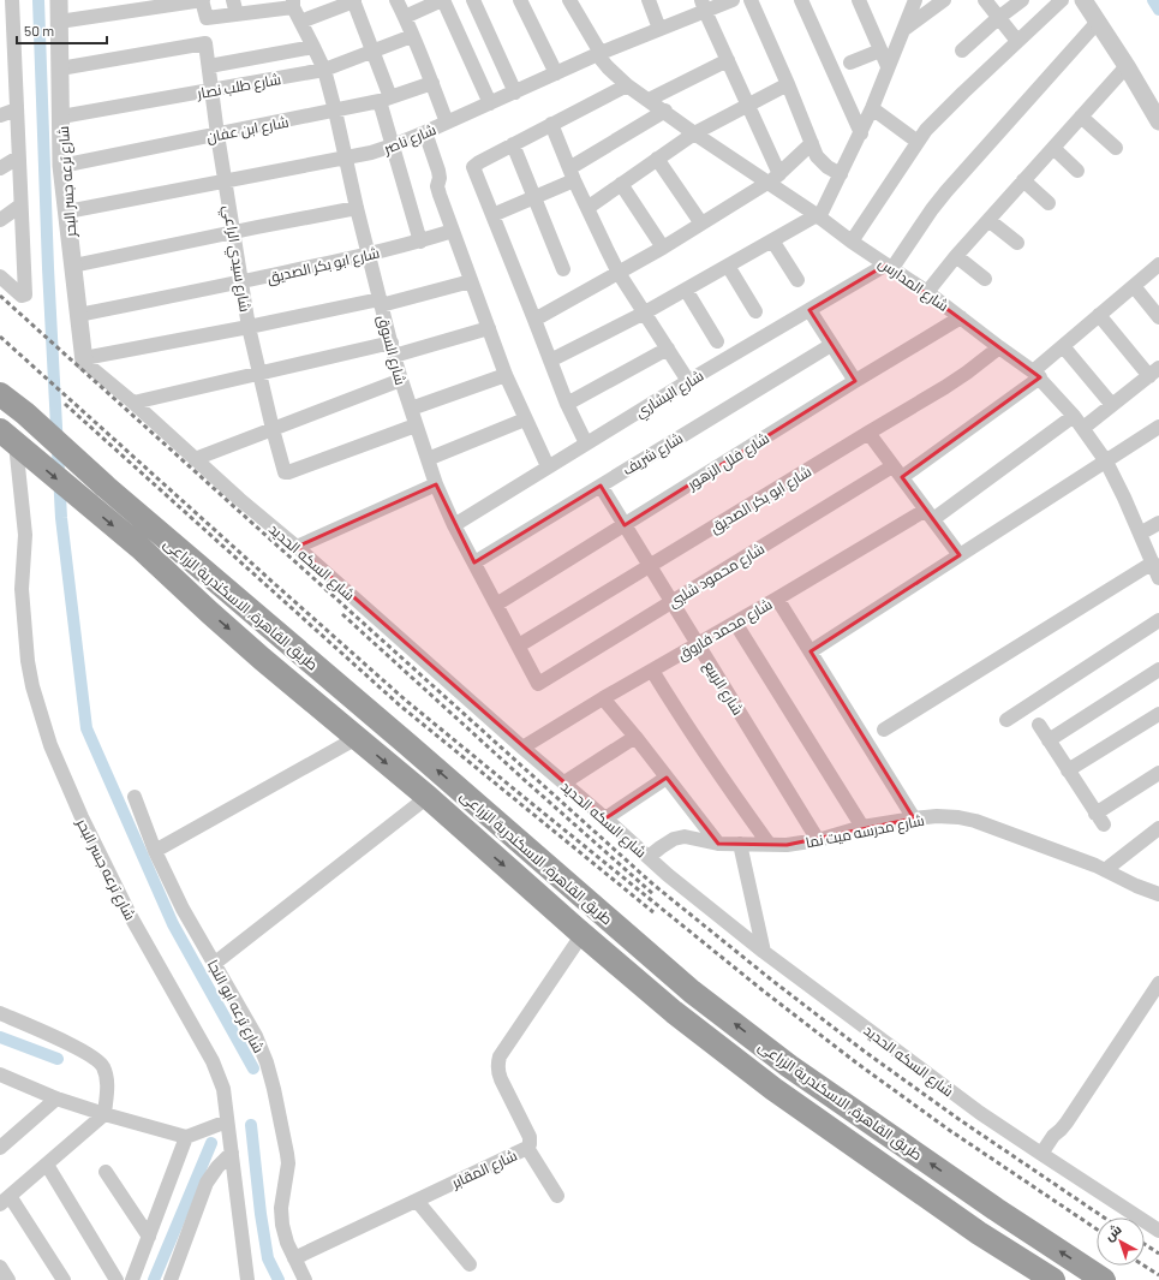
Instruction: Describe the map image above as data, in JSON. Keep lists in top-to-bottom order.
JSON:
{
  "streets": {
    "highway": ["طريق القاهرة, الاسكندرية الزراعى"],
    "street": [
      "شارع طلب نصار",
      "شارع ابن عفان",
      "شارع ناصر",
      "شارع ترعه جسر البحر",
      "شارع سيدي الراعي",
      "شارع ابو بكر الصديق",
      "شارع المدارس",
      "شارع السوق",
      "شارع البشاري",
      "شارع شريف",
      "شارع فلل الزهور",
      "شارع السكه الحديد",
      "شارع محمود شلبى",
      "شارع محمد فاروق",
      "شارع الربيع",
      "شارع مدرسه ميت نما",
      "شارع ترعه ابو النجا",
      "شارع المقابر"
    ]
  },
  "crossings": [
    ["شارع طلب نصار", "شارع ترعه جسر البحر"],
    ["شارع طلب نصار", "شارع سيدي الراعي"],
    ["شارع طلب نصار", "شارع السوق"],
    ["شارع ابن عفان", "شارع ترعه جسر البحر"],
    ["شارع ابن عفان", "شارع سيدي الراعي"],
    ["شارع ابن عفان", "شارع السوق"],
    ["شارع ناصر", "شارع ترعه جسر البحر"],
    ["شارع ناصر", "شارع سيدي الراعي"],
    ["شارع ناصر", "شارع المدارس"],
    ["شارع ناصر", "شارع السوق"],
    ["شارع ترعه جسر البحر", "شارع سيدي الراعي"],
    ["شارع ترعه جسر البحر", "شارع ابو بكر الصديق"],
    ["شارع ترعه جسر البحر", "شارع السكه الحديد"],
    ["شارع ترعه جسر البحر", "طريق القاهرة, الاسكندرية الزراعى"],
    ["شارع سيدي الراعي", "شارع ابو بكر الصديق"],
    ["شارع سيدي الراعي", "شارع السوق"],
    ["شارع ابو بكر الصديق", "شارع المدارس"],
    ["شارع ابو بكر الصديق", "شارع السوق"],
    ["شارع ابو بكر الصديق", "شارع الربيع"],
    ["شارع المدارس", "شارع البشاري"],
    ["شارع المدارس", "شارع فلل الزهور"],
    ["شارع المدارس", "شارع محمود شلبى"],
    ["شارع المدارس", "شارع محمد فاروق"],
    ["شارع السوق", "شارع البشاري"],
    ["شارع السوق", "شارع شريف"],
    ["شارع السوق", "شارع فلل الزهور"],
    ["شارع السوق", "شارع محمود شلبى"],
    ["شارع شريف", "شارع الربيع"],
    ["شارع فلل الزهور", "شارع الربيع"],
    ["شارع السكه الحديد", "شارع محمد فاروق"],
    ["شارع السكه الحديد", "شارع مدرسه ميت نما"],
    ["شارع محمود شلبى", "شارع الربيع"],
    ["طريق القاهرة, الاسكندرية الزراعى", "شارع المقابر"],
    ["شارع محمد فاروق", "شارع الربيع"],
    ["شارع الربيع", "شارع مدرسه ميت نما"],
    ["شارع ترعه ابو النجا", "شارع المقابر"]
  ],
  "scale_bar": "50 m",
  "north": "top left"
}
